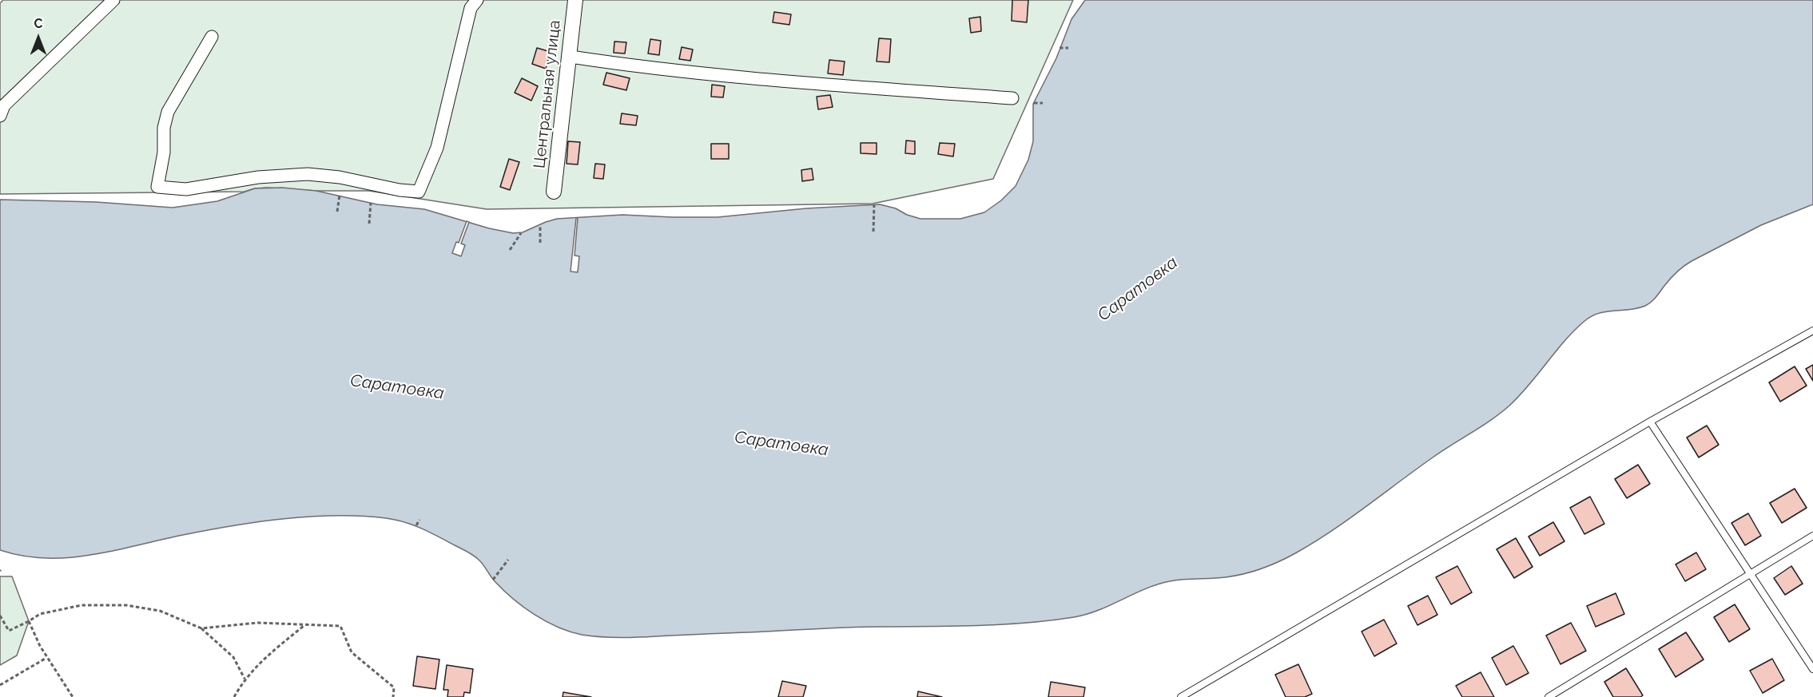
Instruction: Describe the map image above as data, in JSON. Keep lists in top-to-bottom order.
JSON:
{
  "streets": {
    "street": ["Центральная улица"]
  },
  "water": ["Саратовка"],
  "north": "top"
}
